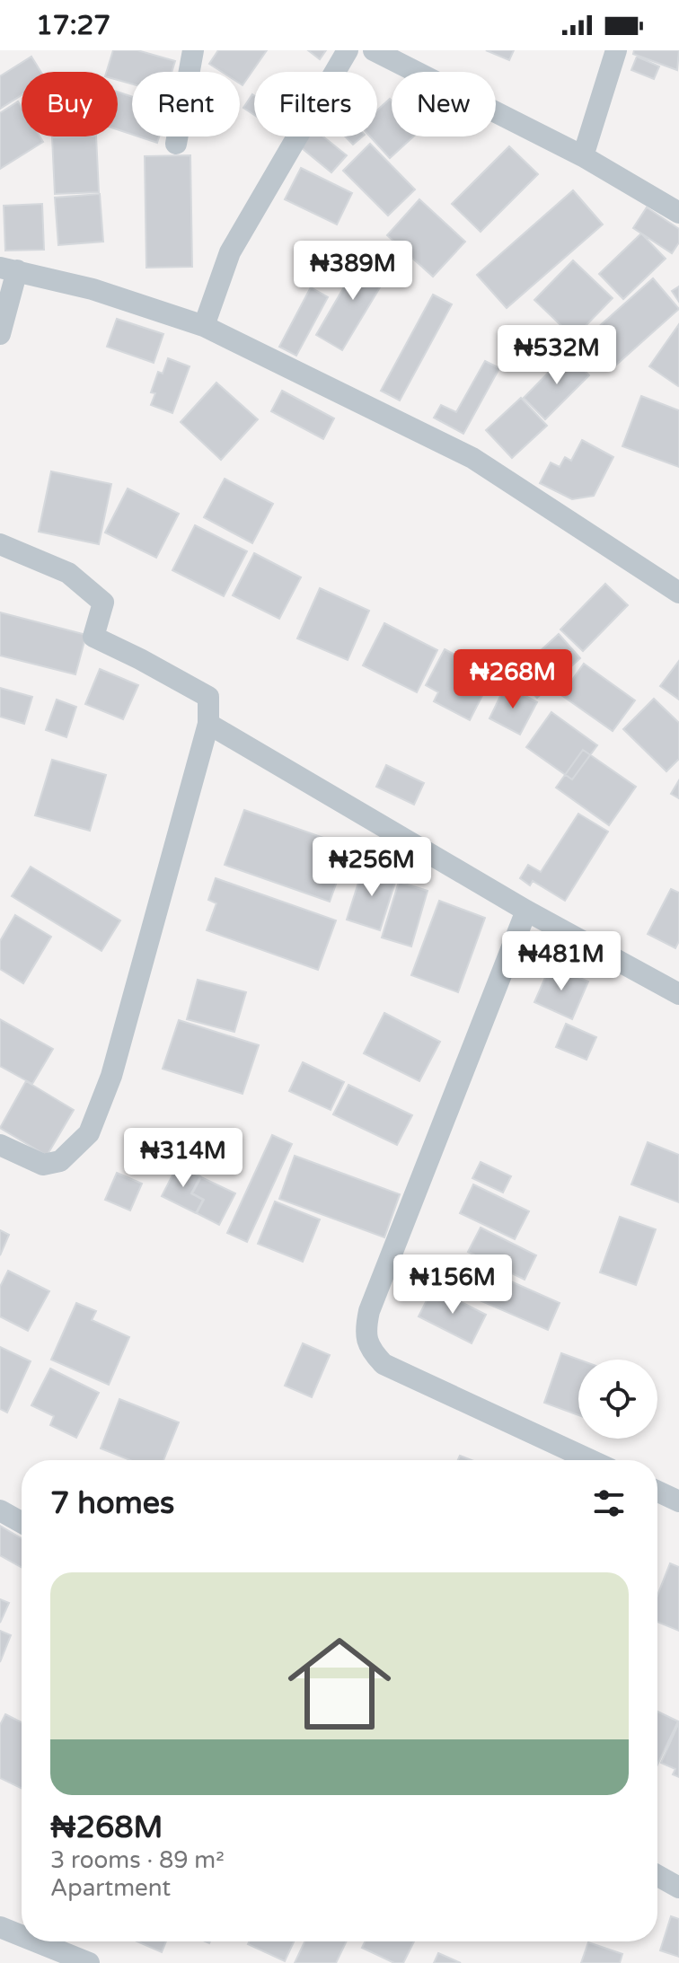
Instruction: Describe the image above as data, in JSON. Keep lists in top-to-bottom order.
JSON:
{
  "page": {
    "status": "17:27",
    "chip": [
      "Buy",
      "Rent",
      "Filters",
      "New"
    ],
    "price": [
      "₦389M",
      "₦532M",
      "₦268M",
      "₦256M",
      "₦481M",
      "₦314M",
      "₦156M"
    ],
    "heading": "7 homes",
    "list": [
      {
        "name": "₦268M",
        "note": "3 rooms · 89 m² · Apartment"
      }
    ]
  }
}
